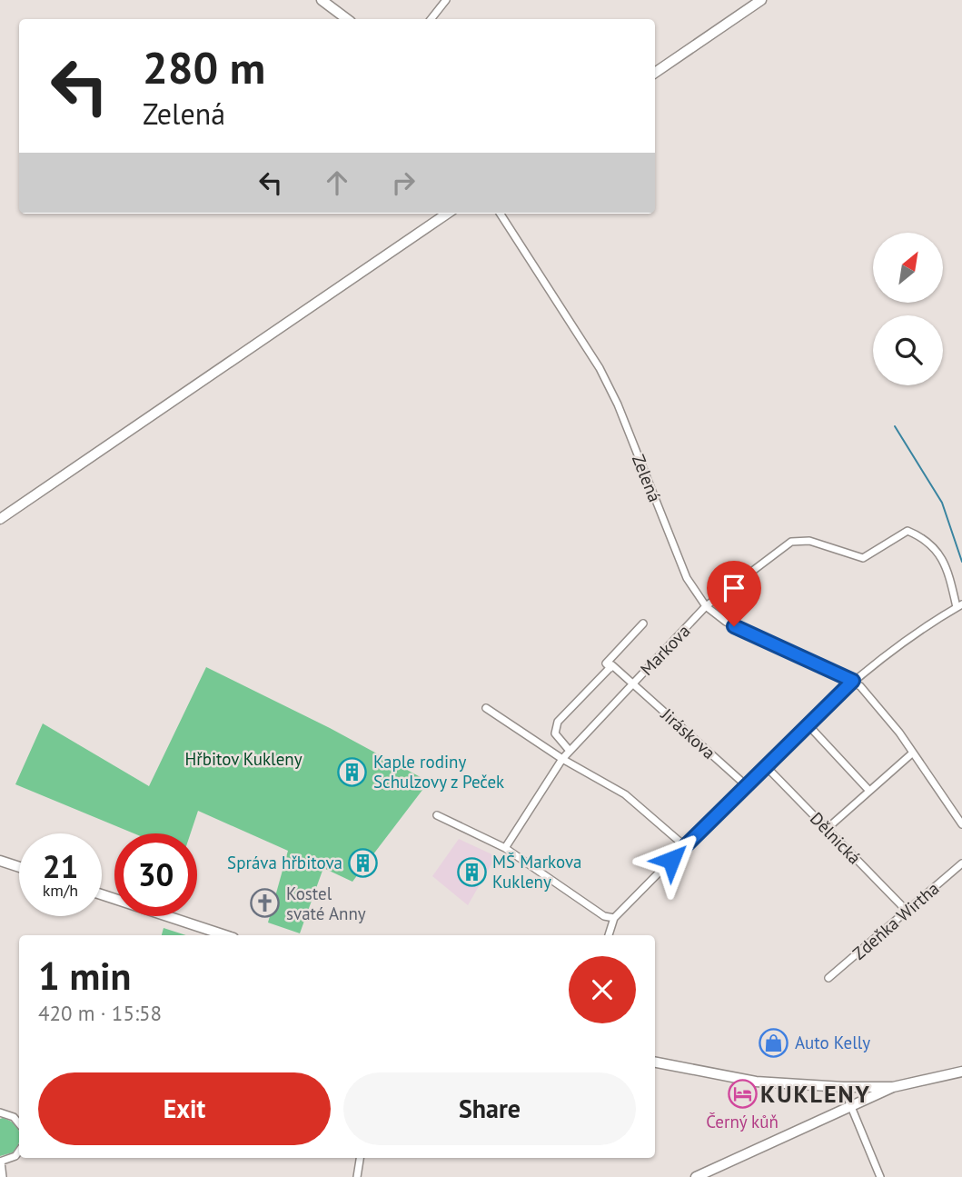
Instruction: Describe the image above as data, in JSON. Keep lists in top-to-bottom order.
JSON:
{
  "streets": {
    "street": [
      "Zelená",
      "Markova",
      "Jiráskova",
      "Dělnická",
      "Zdeňka Wirtha"
    ]
  },
  "crossings": [
    ["Zelená", "Markova"],
    ["Markova", "Jiráskova"],
    ["Dělnická", "Zdeňka Wirtha"]
  ],
  "districts": ["KUKLENY"],
  "parks": ["Hřbitov Kukleny"],
  "places": {
    "building": ["Kaple rodiny Schulzovy z Peček", "Správa hřbitova", "MŠ Markova Kukleny"],
    "church": ["Kostel svaté Anny"],
    "shop": ["Auto Kelly"],
    "hotel": ["Černý kůň"]
  },
  "north": "top right",
  "page": {
    "turn": ["280 m", "Zelená"],
    "speed": "21 km/h",
    "limit": "30",
    "heading": ["1 min", "420 m · 15:58"],
    "buttons": ["Exit", "Share"]
  }
}
